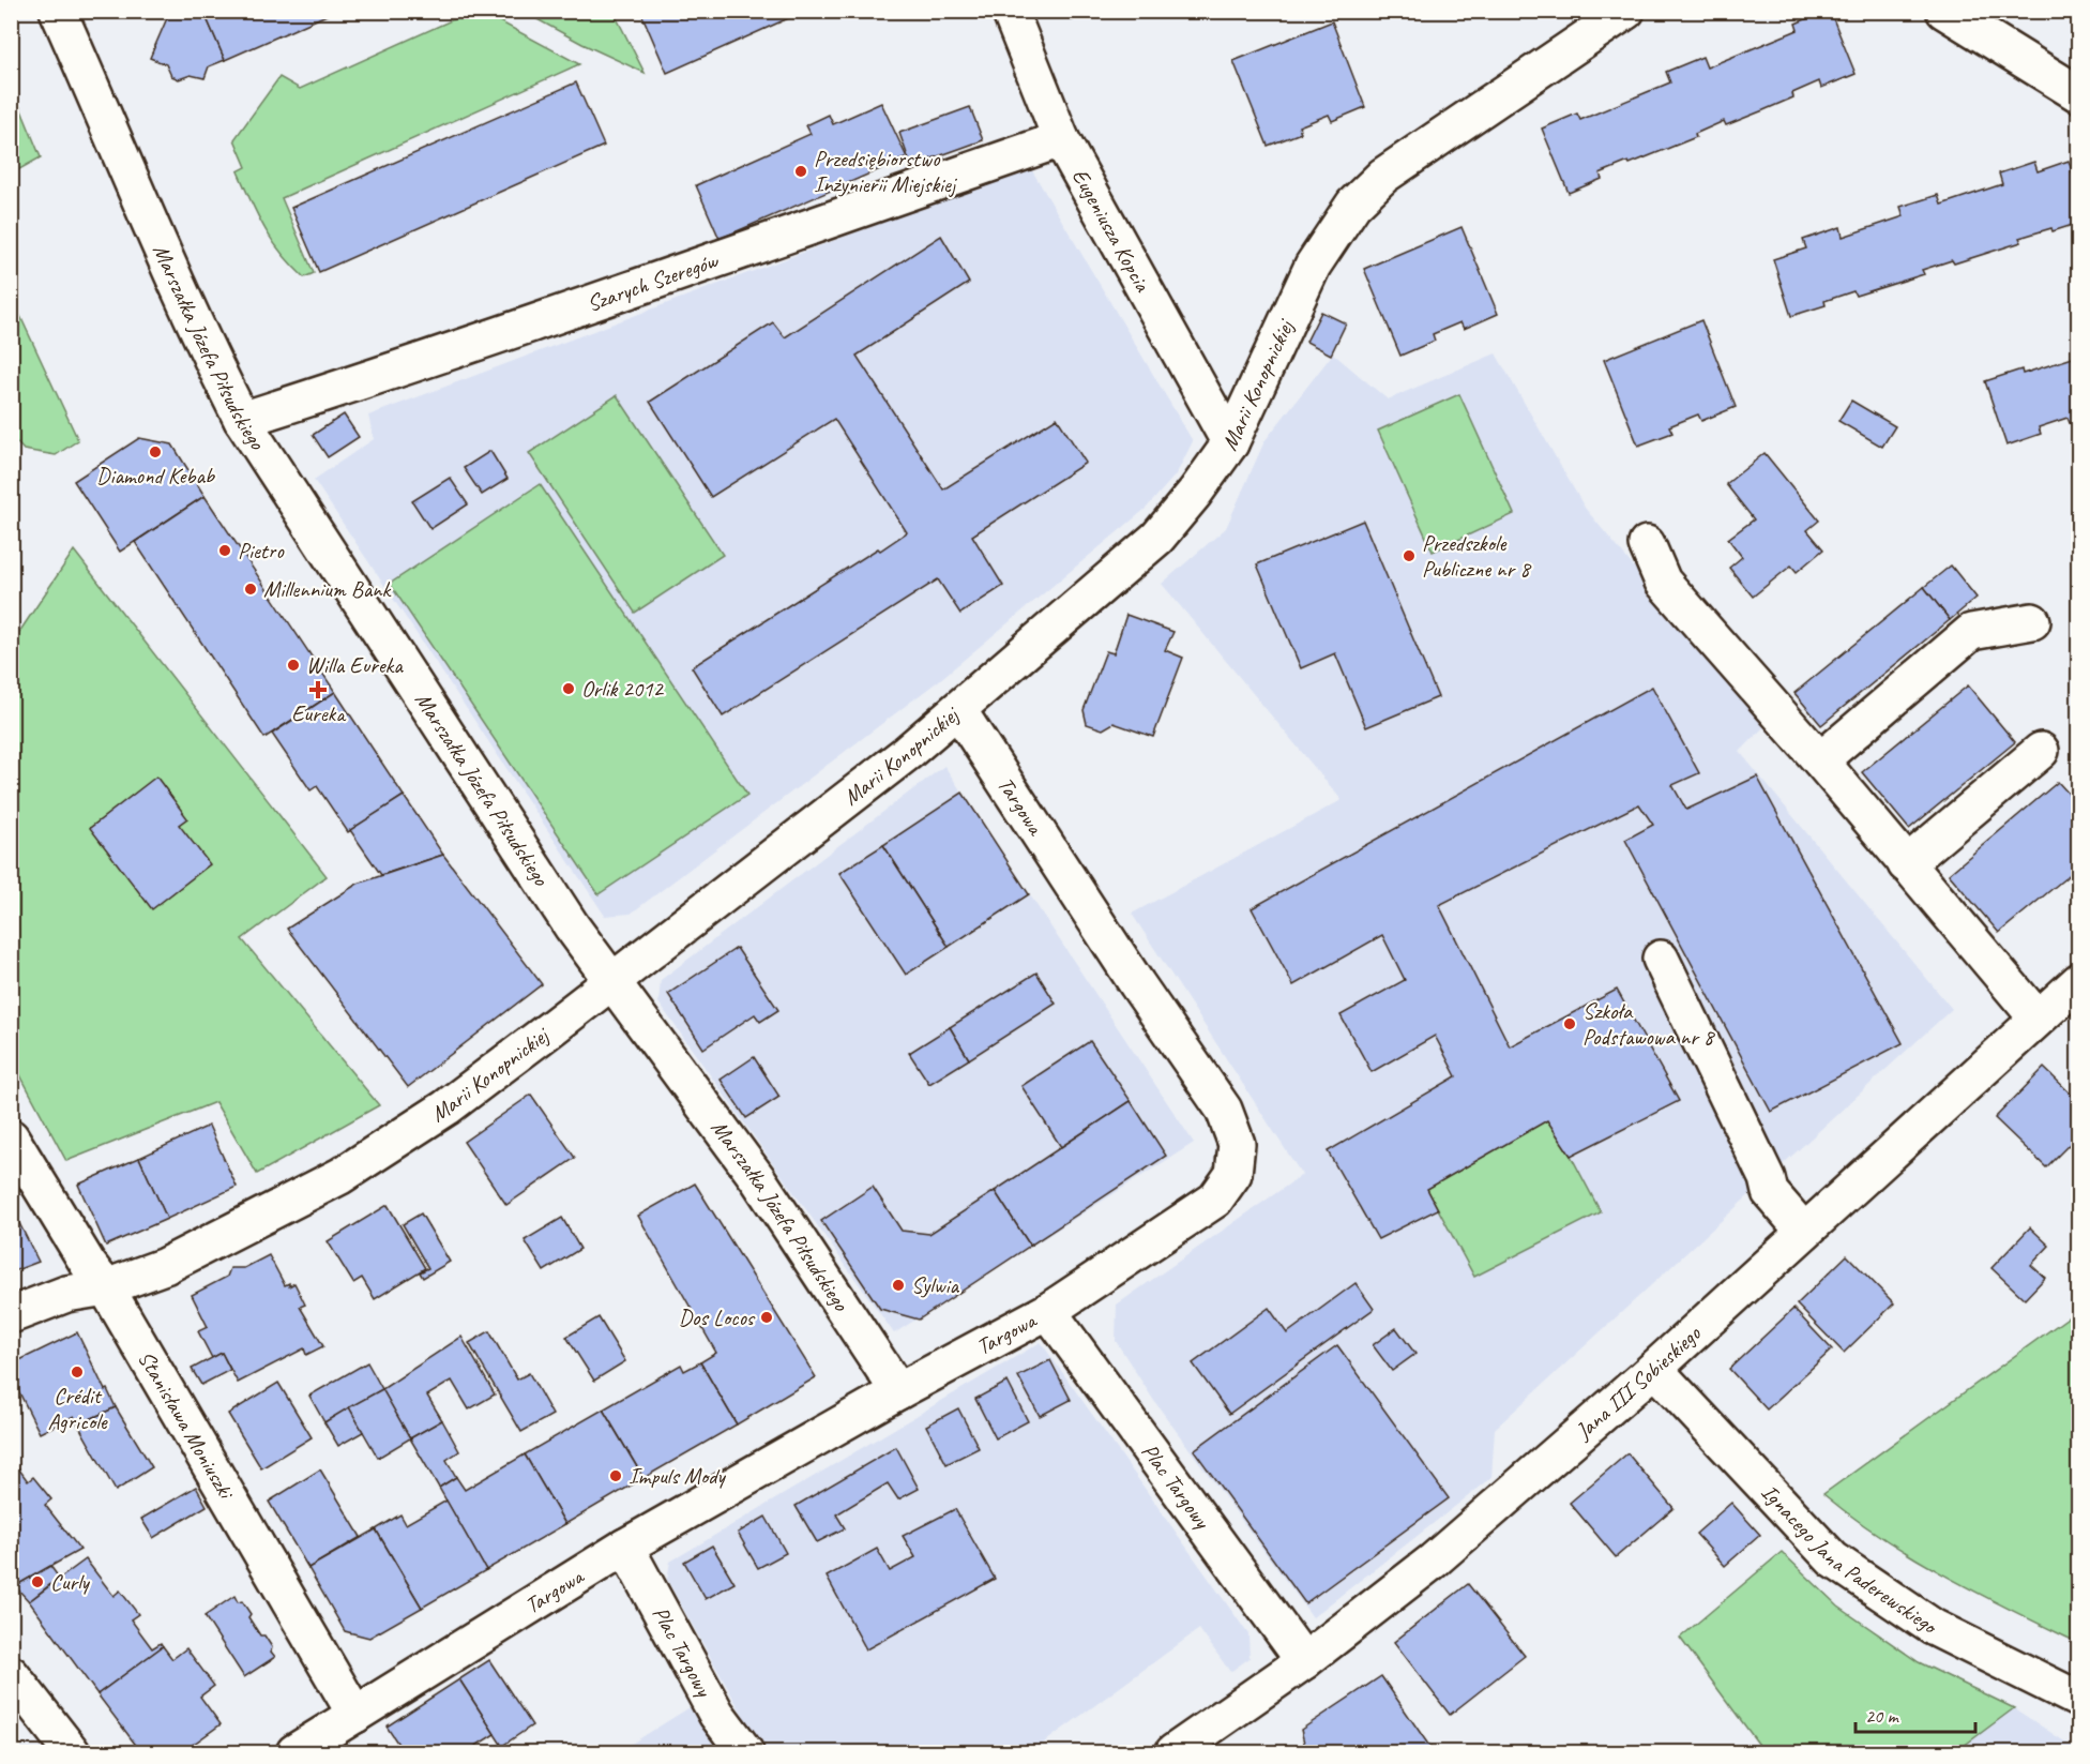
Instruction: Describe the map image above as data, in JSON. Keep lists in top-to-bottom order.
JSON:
{
  "streets": {
    "street": [
      "Eugeniusza Kopcia",
      "Szarych Szeregów",
      "Marszałka Józefa Piłsudskiego",
      "Marii Konopnickiej",
      "Targowa",
      "Jana III Sobieskiego",
      "Stanisława Moniuszki",
      "Plac Targowy",
      "Ignacego Jana Paderewskiego"
    ]
  },
  "crossings": [
    ["Eugeniusza Kopcia", "Szarych Szeregów"],
    ["Eugeniusza Kopcia", "Marii Konopnickiej"],
    ["Szarych Szeregów", "Marszałka Józefa Piłsudskiego"],
    ["Marszałka Józefa Piłsudskiego", "Marii Konopnickiej"],
    ["Marszałka Józefa Piłsudskiego", "Targowa"],
    ["Marii Konopnickiej", "Targowa"],
    ["Marii Konopnickiej", "Stanisława Moniuszki"],
    ["Targowa", "Stanisława Moniuszki"],
    ["Targowa", "Plac Targowy"],
    ["Jana III Sobieskiego", "Plac Targowy"],
    ["Jana III Sobieskiego", "Ignacego Jana Paderewskiego"]
  ],
  "places": {
    "other": [
      "Przedsiębiorstwo Inżynierii Miejskiej",
      "Diamond Kebab",
      "Pietro",
      "Przedszkole Publiczne nr 8",
      "Millennium Bank",
      "Willa Eureka",
      "Orlik 2012",
      "Szkoła Podstawowa nr 8",
      "Sylwia",
      "Dos Locos",
      "Crédit Agricole",
      "Impuls Mody",
      "Curly"
    ],
    "health": ["Eureka"]
  },
  "scale_bar": "20 m"
}
